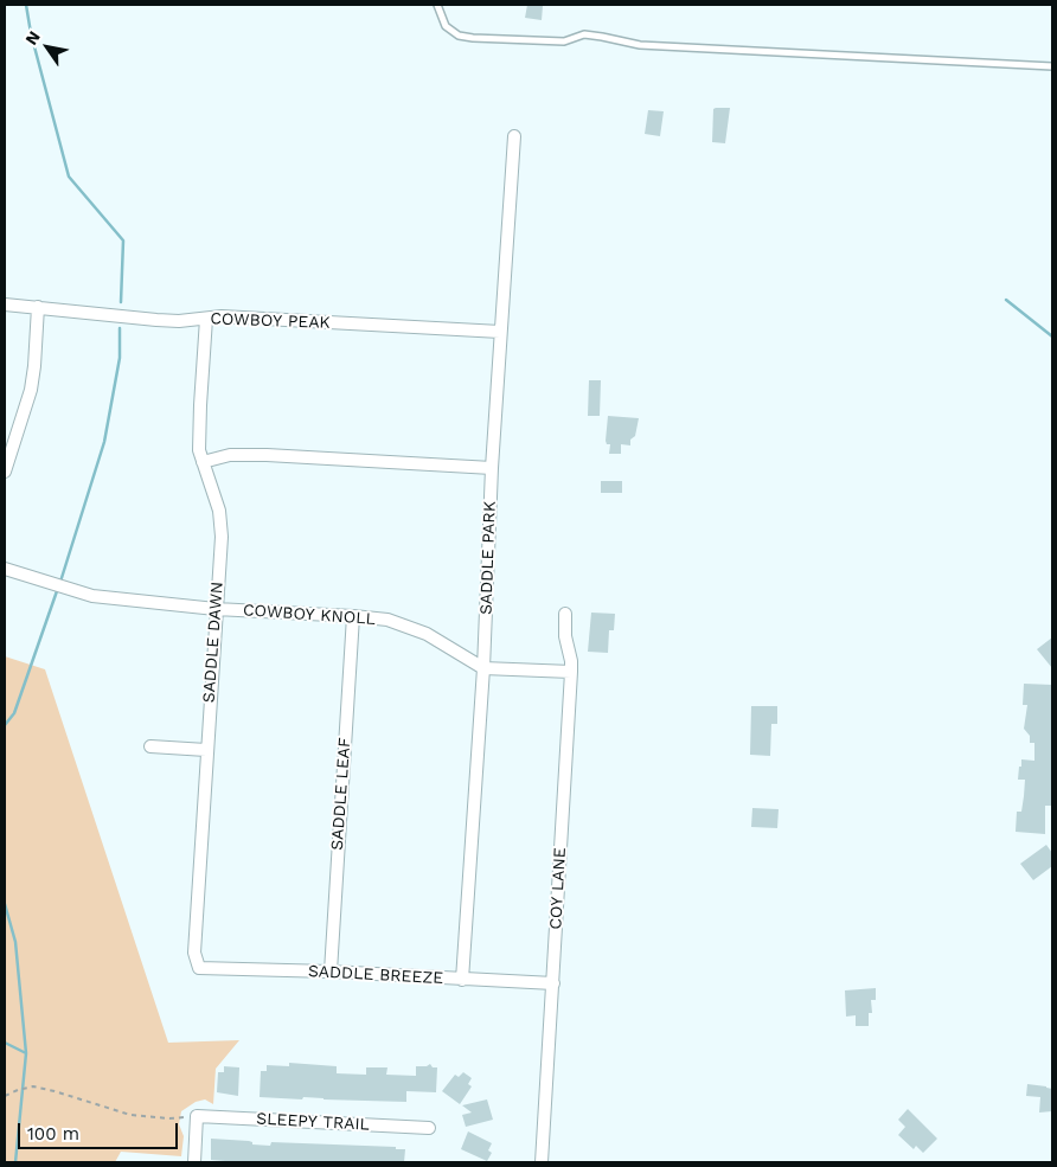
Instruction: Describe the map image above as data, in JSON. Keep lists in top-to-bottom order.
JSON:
{
  "streets": {
    "street": [
      "COWBOY PEAK",
      "SADDLE PARK",
      "COWBOY KNOLL",
      "SADDLE DAWN",
      "SADDLE LEAF",
      "COY LANE",
      "SADDLE BREEZE",
      "SLEEPY TRAIL"
    ]
  },
  "crossings": [
    ["COWBOY PEAK", "SADDLE PARK"],
    ["COWBOY PEAK", "SADDLE DAWN"],
    ["SADDLE PARK", "COWBOY KNOLL"],
    ["SADDLE PARK", "SADDLE BREEZE"],
    ["COWBOY KNOLL", "SADDLE DAWN"],
    ["COWBOY KNOLL", "SADDLE LEAF"],
    ["COWBOY KNOLL", "COY LANE"],
    ["SADDLE DAWN", "SADDLE BREEZE"],
    ["SADDLE LEAF", "SADDLE BREEZE"],
    ["COY LANE", "SADDLE BREEZE"]
  ],
  "scale_bar": "100 m",
  "north": "top left"
}
